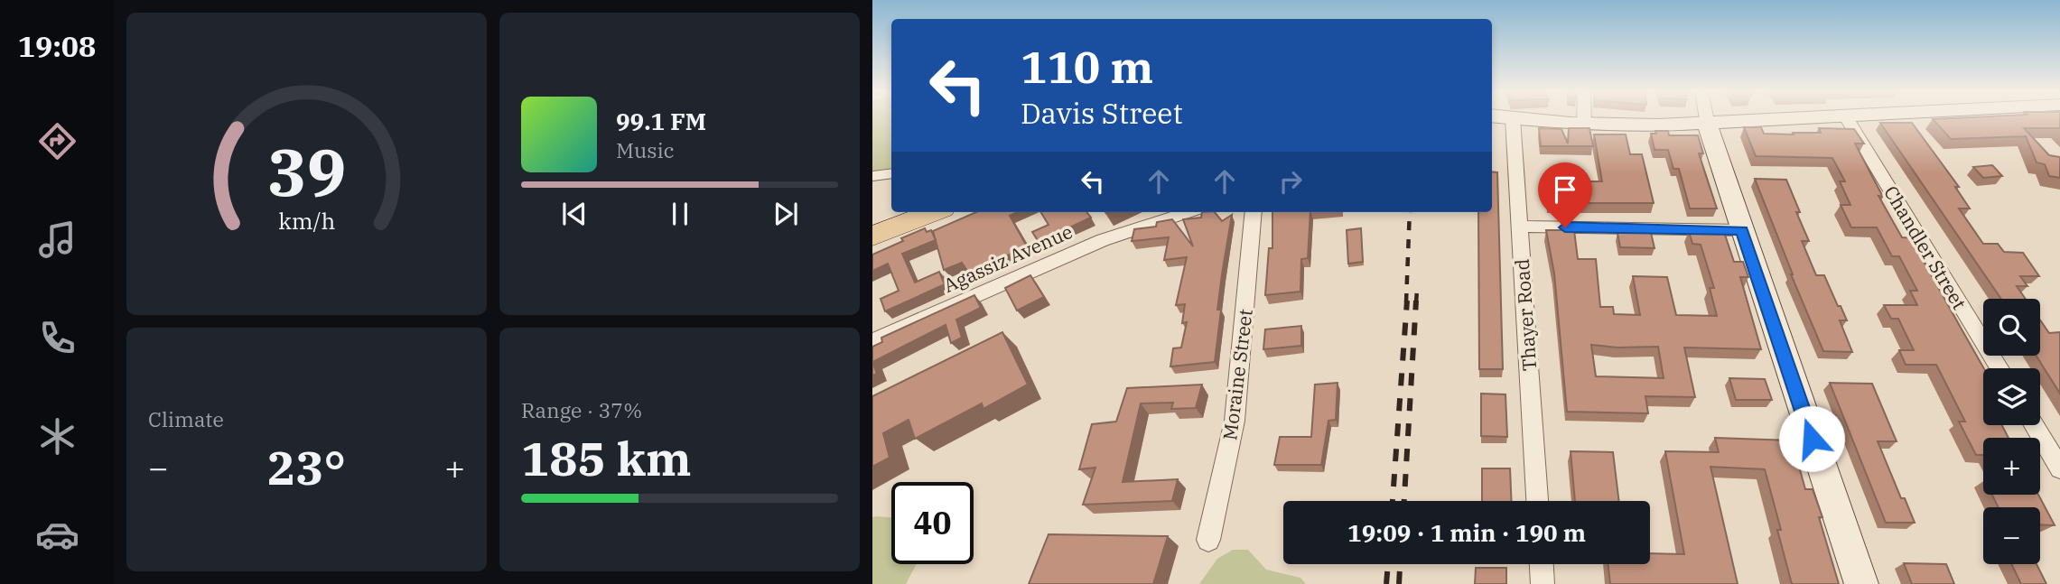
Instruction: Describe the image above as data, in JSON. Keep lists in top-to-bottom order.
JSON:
{
  "streets": {
    "street": [
      "Chandler Street",
      "Agassiz Avenue",
      "Thayer Road",
      "Moraine Street"
    ]
  },
  "page": {
    "tabs": "19:08",
    "turn": ["110 m", "Davis Street"],
    "song": ["99.1 FM", "Music"],
    "map_buttons": ["+", "−"],
    "tile": [
      "Climate",
      ["Range · 37%", "185 km"]
    ],
    "heat": ["−", "23°", "+"],
    "limit": "40",
    "trip": "19:09 · 1 min · 190 m",
    "gauge": ["39", "km/h"]
  }
}
